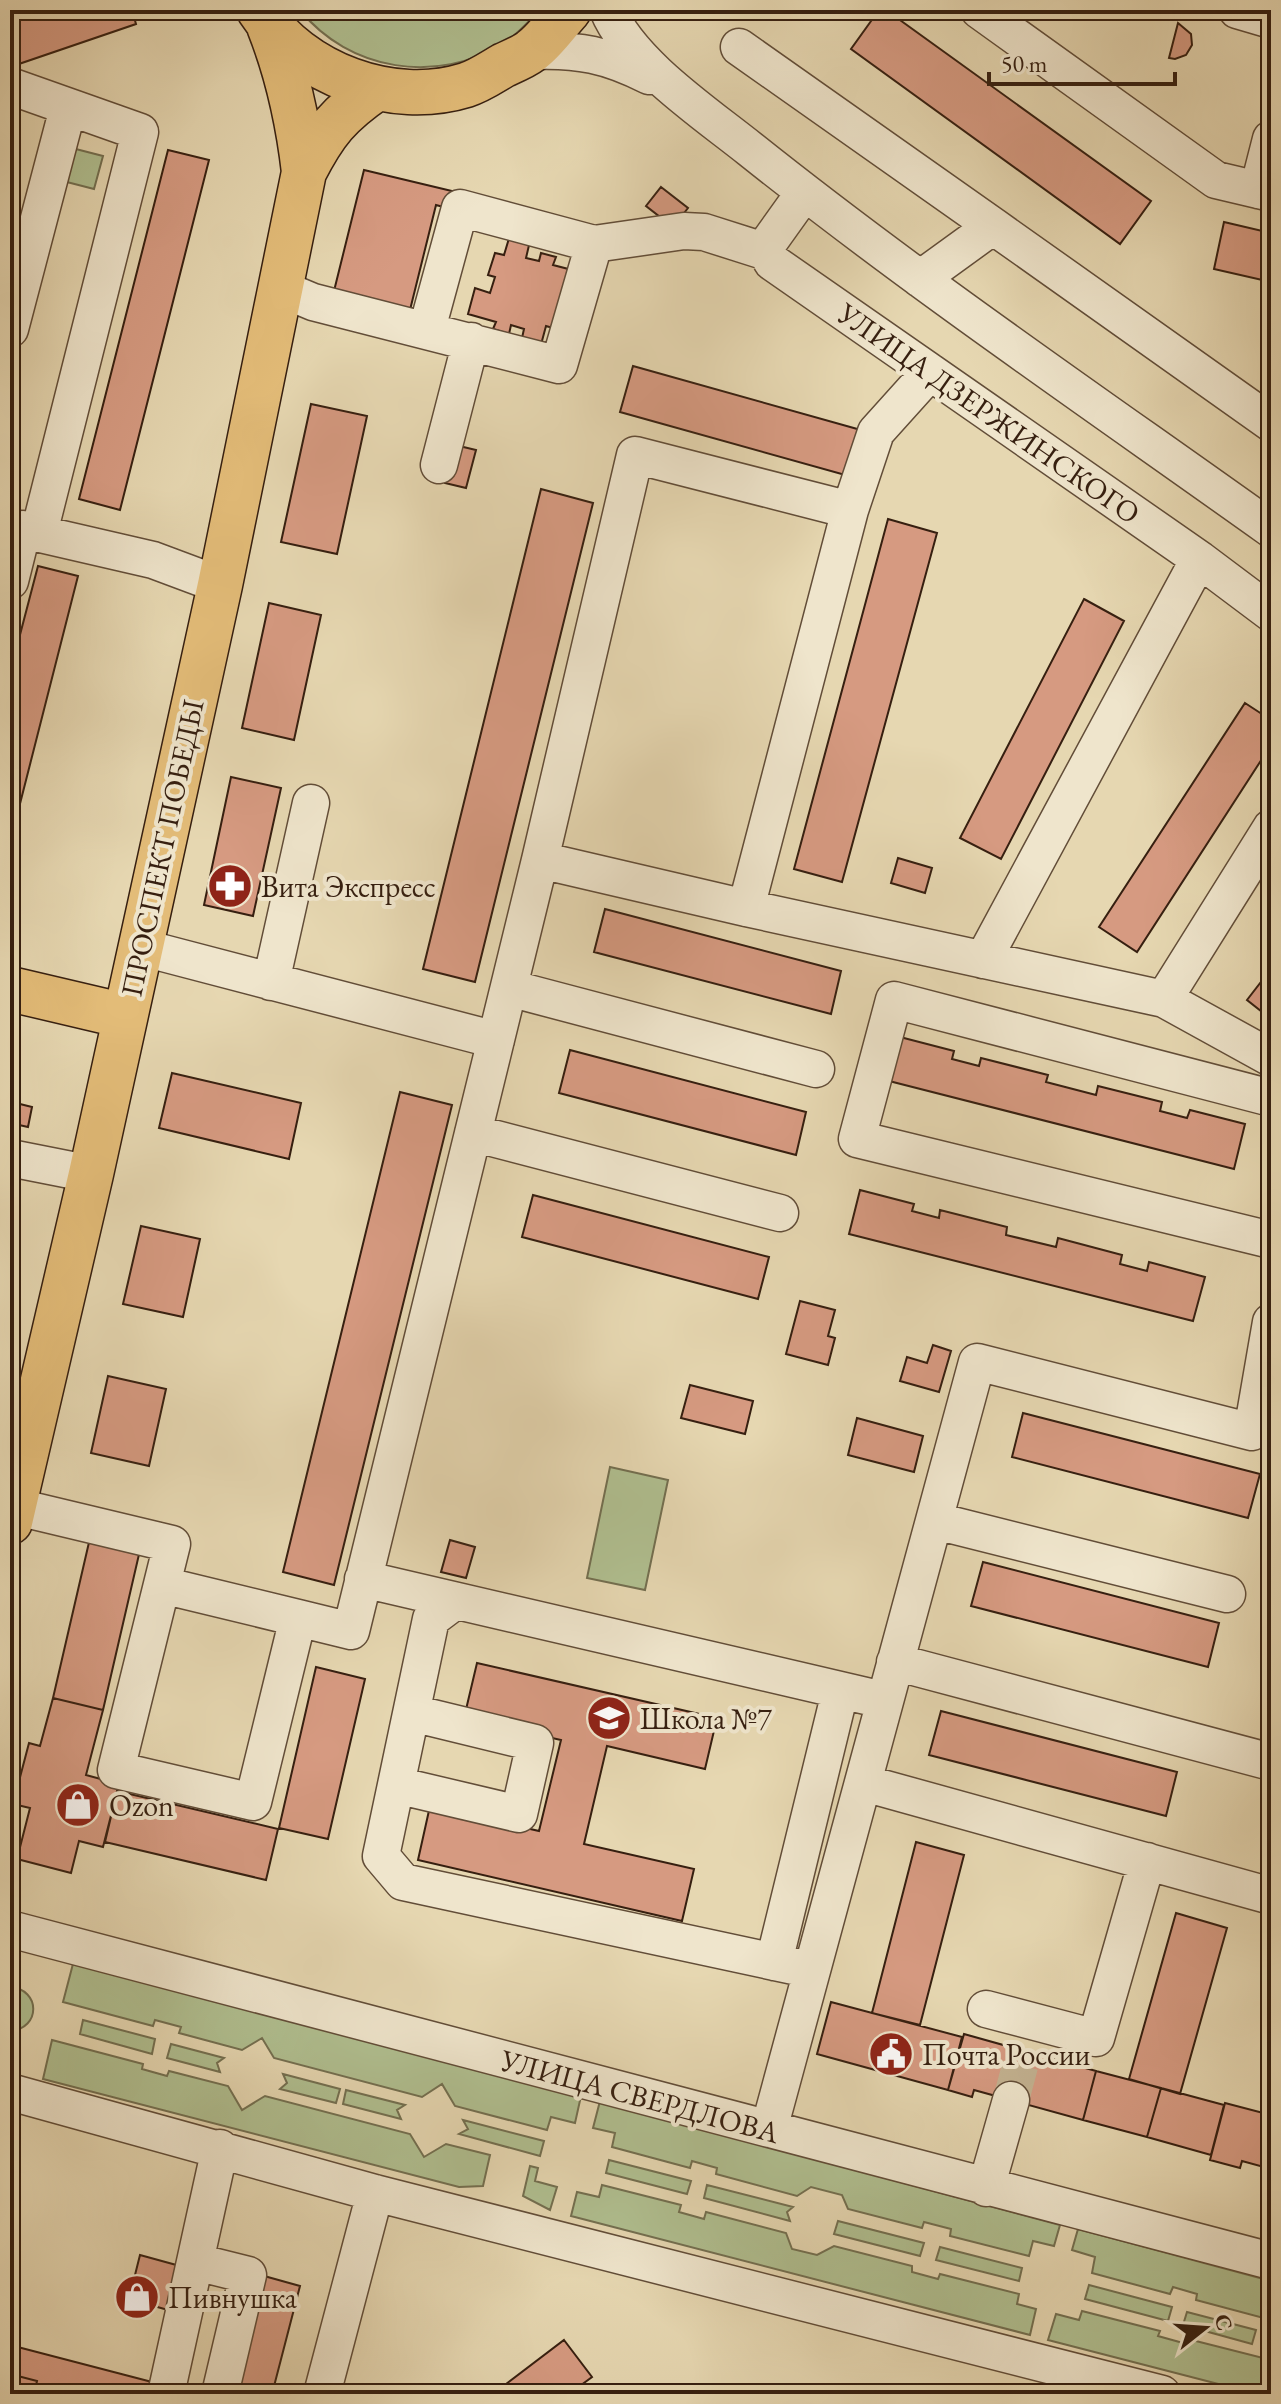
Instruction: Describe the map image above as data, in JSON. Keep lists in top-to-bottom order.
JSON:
{
  "streets": {
    "main road": ["ПРОСПЕКТ ПОБЕДЫ"],
    "street": ["УЛИЦА ДЗЕРЖИНСКОГО", "УЛИЦА СВЕРДЛОВА"]
  },
  "places": {
    "pharmacy": ["Вита Экспресс"],
    "school or university": ["Школа №7"],
    "shop": ["Ozon", "Пивнушка"],
    "public building": ["Почта России"]
  },
  "scale_bar": "50 m",
  "north": "right"
}
